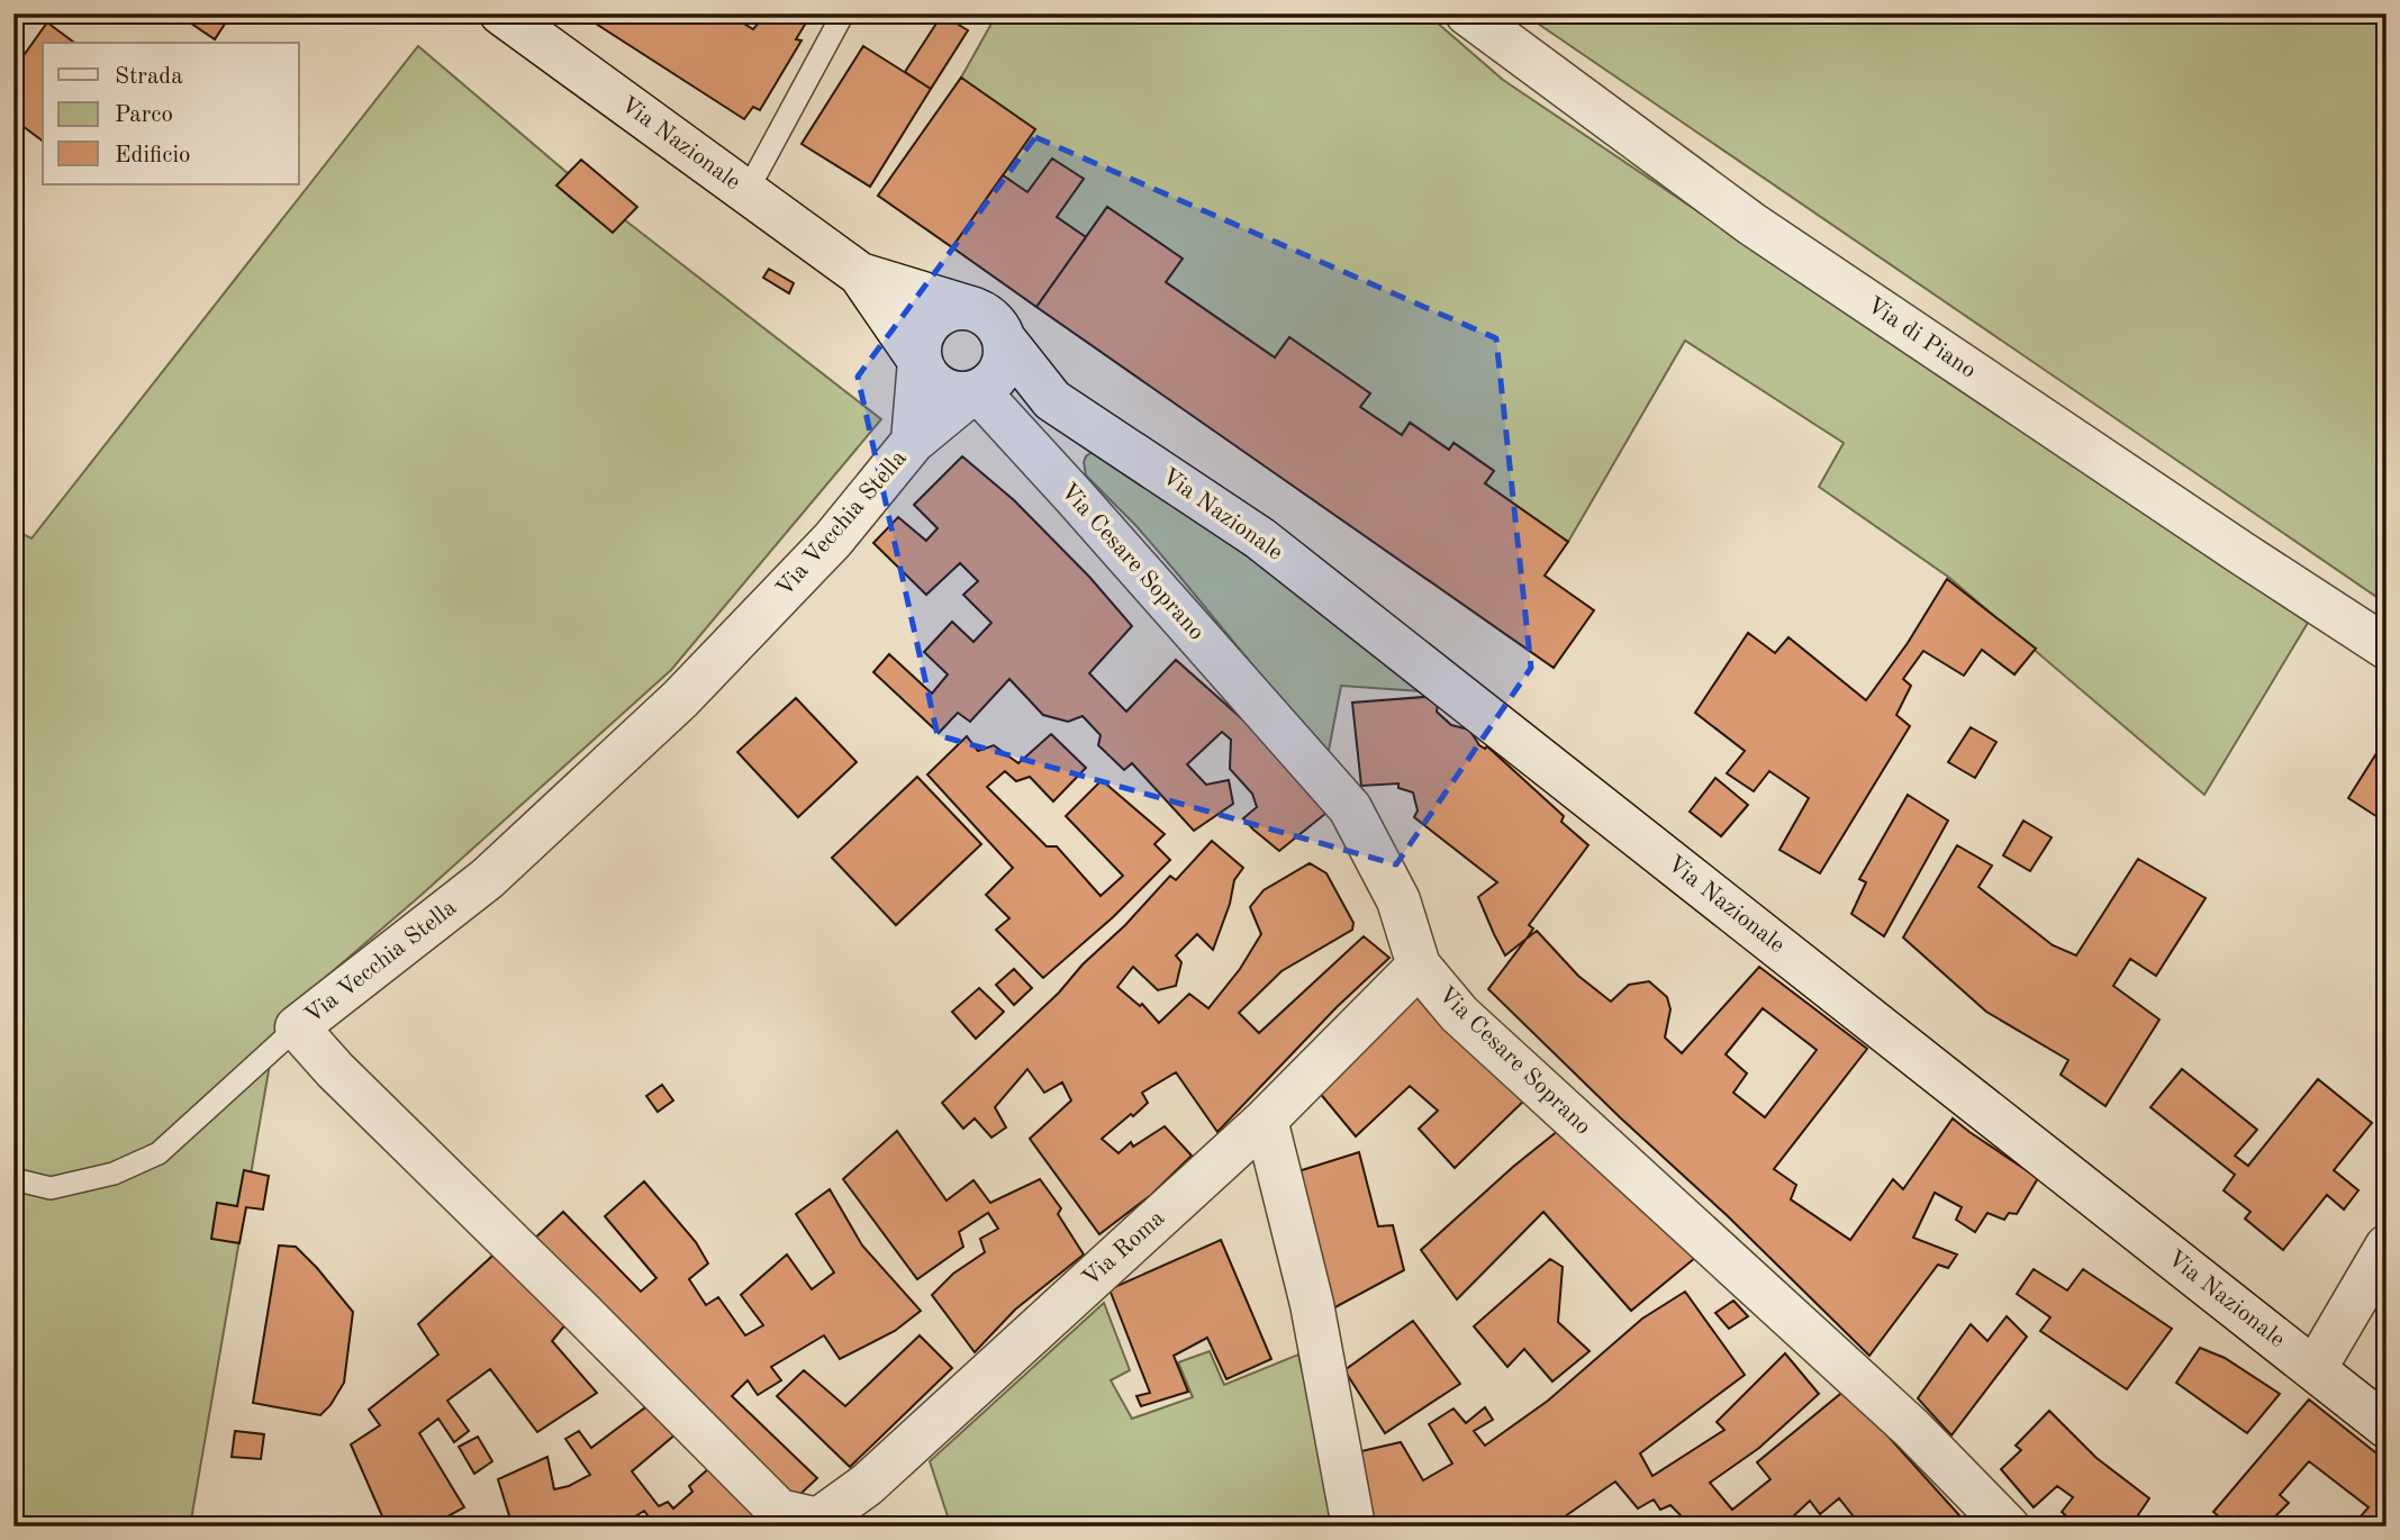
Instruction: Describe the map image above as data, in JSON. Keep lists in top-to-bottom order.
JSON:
{
  "streets": {
    "street": [
      "Via Nazionale",
      "Via di Piano",
      "Via Vecchia Stella",
      "Via Cesare Soprano",
      "Via Roma"
    ]
  },
  "crossings": [
    ["Via Nazionale", "Via Vecchia Stella"],
    ["Via Nazionale", "Via Cesare Soprano"],
    ["Via Vecchia Stella", "Via Cesare Soprano"],
    ["Via Vecchia Stella", "Via Roma"],
    ["Via Cesare Soprano", "Via Roma"]
  ],
  "legend": ["Strada", "Parco", "Edificio"]
}
